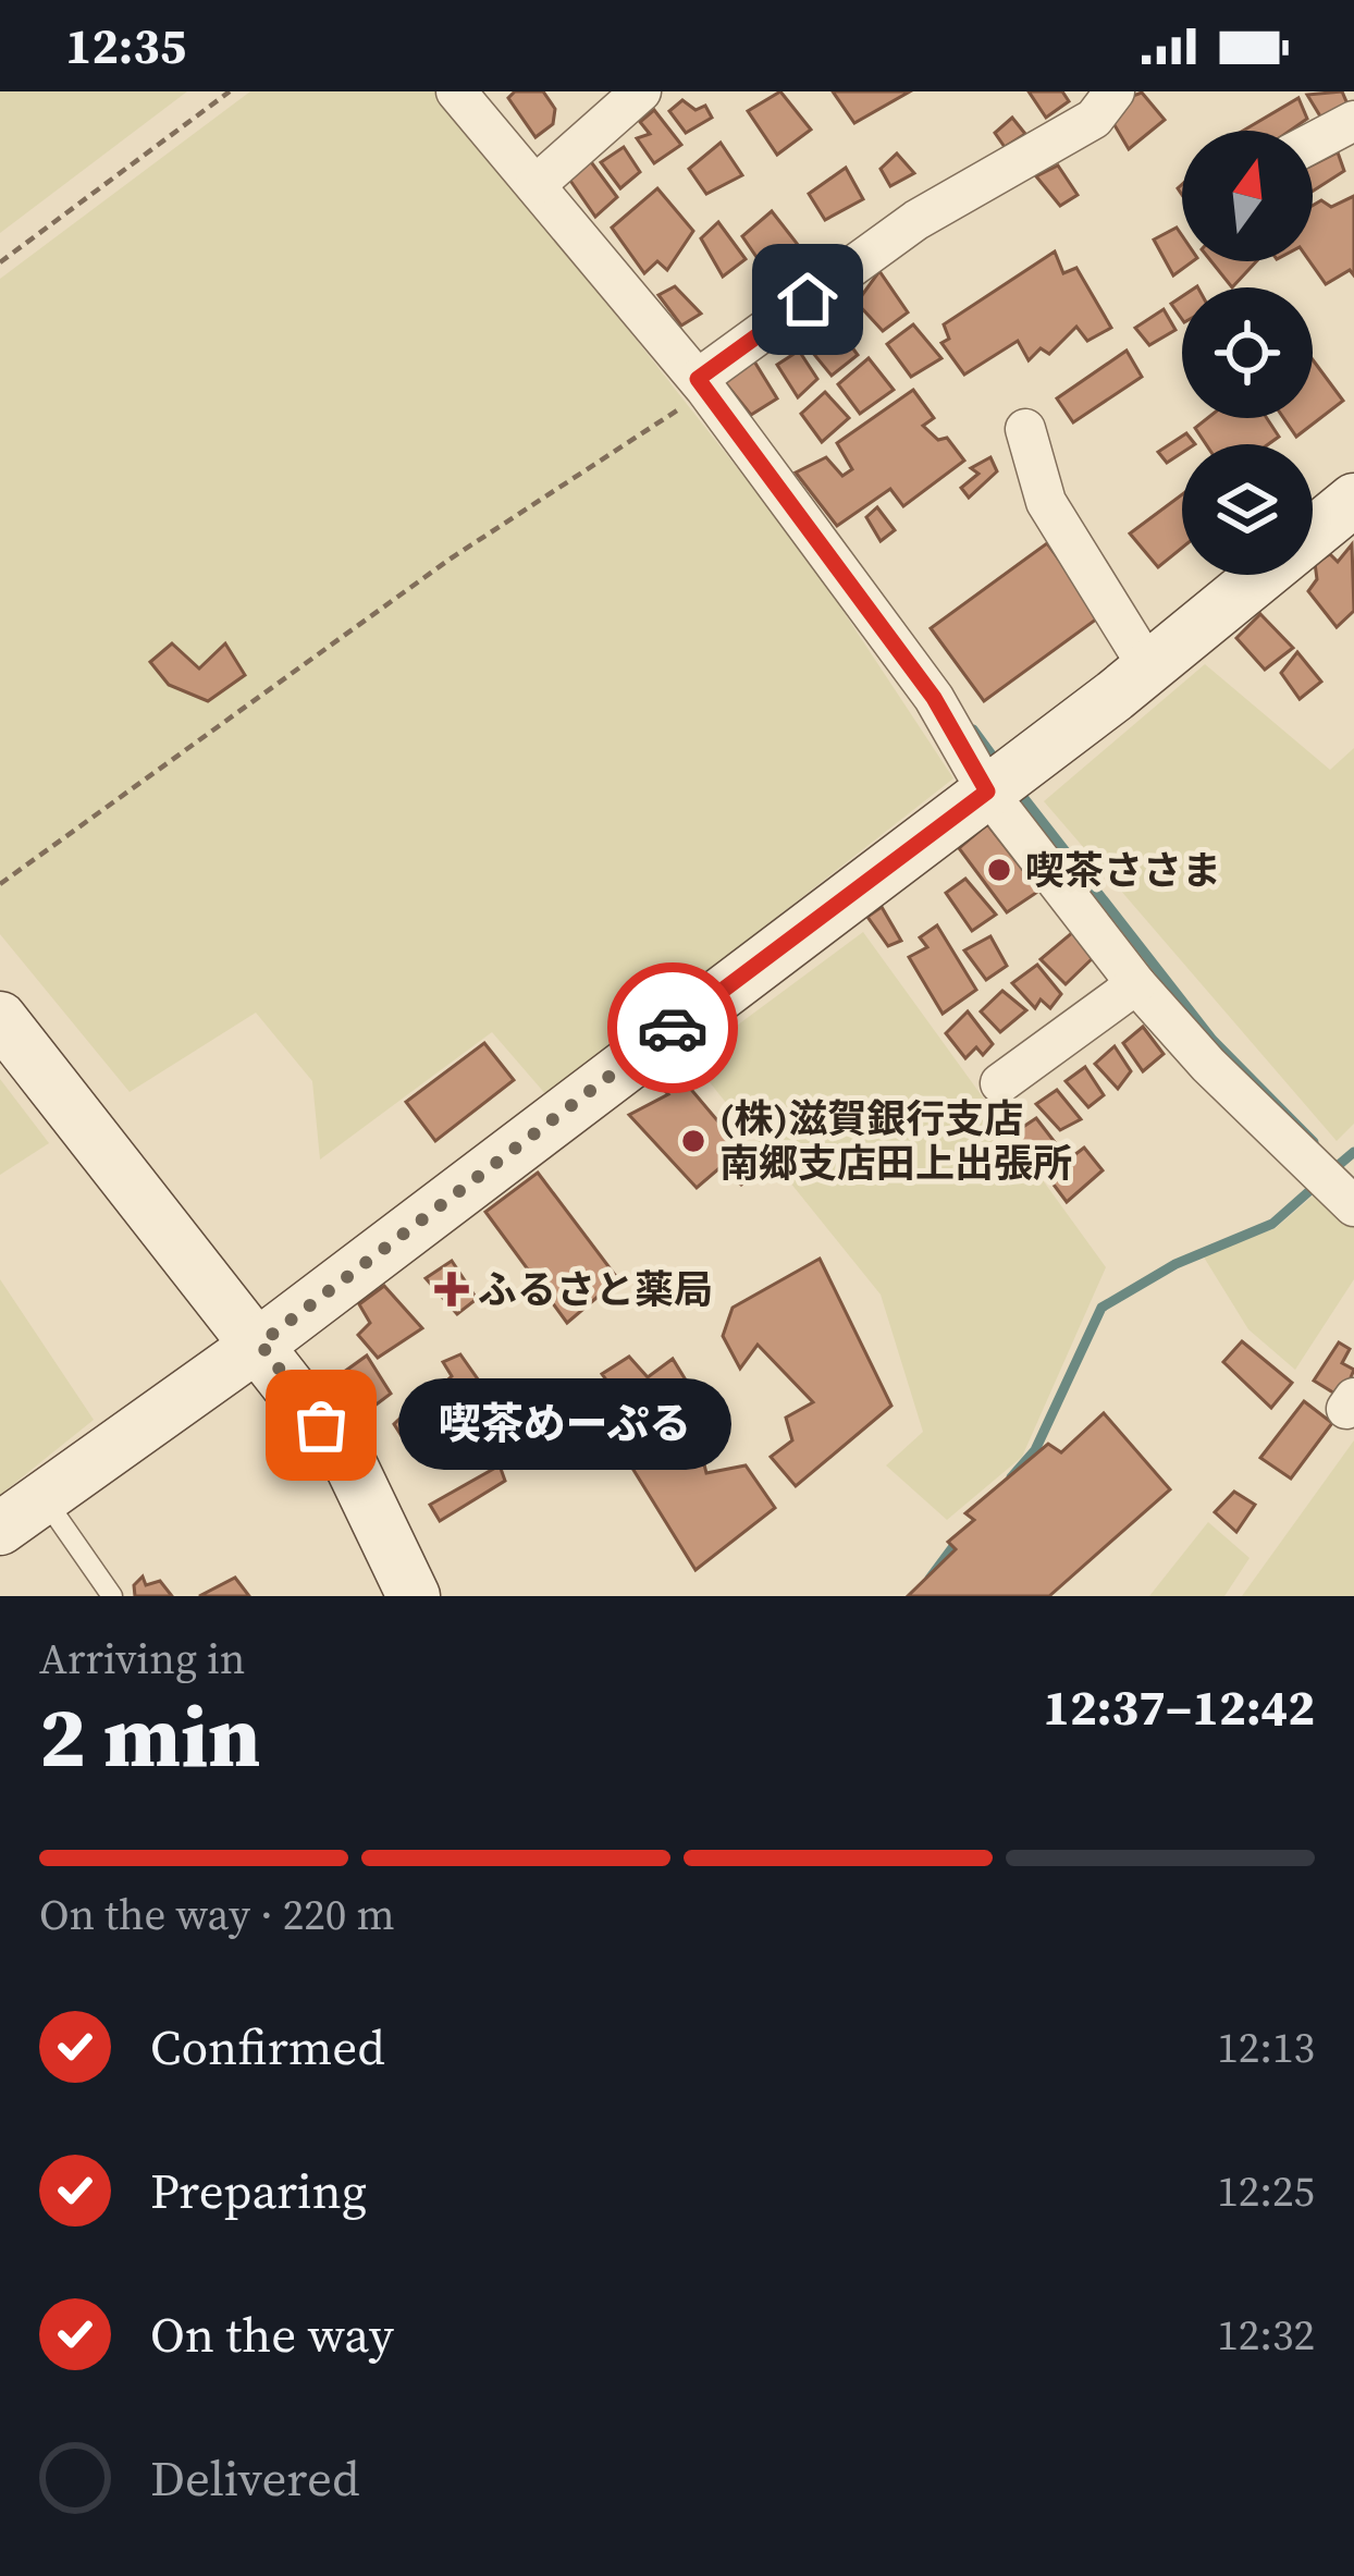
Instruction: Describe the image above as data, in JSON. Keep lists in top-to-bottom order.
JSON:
{
  "places": {
    "other": ["喫茶ささま", "(株)滋賀銀行支店 南郷支店田上出張所", "喫茶めーぷる"],
    "health": ["ふるさと薬局"]
  },
  "north": "top",
  "page": {
    "status": "12:35",
    "bubble": "喫茶めーぷる",
    "heading": ["2 min", "Arriving in", "12:37–12:42"],
    "bar": "On the way · 220 m",
    "list": [
      ["Confirmed", "12:13"],
      ["Preparing", "12:25"],
      ["On the way", "12:32"],
      "Delivered"
    ]
  }
}
